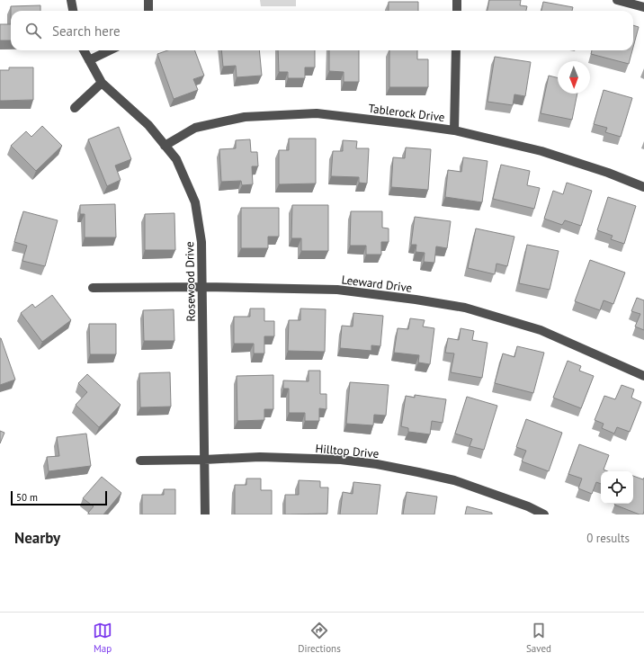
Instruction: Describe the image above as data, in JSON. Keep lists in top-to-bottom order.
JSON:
{
  "streets": {
    "street": [
      "Tablerock Drive",
      "Rosewood Drive",
      "Leeward Drive",
      "Hilltop Drive"
    ]
  },
  "crossings": [
    ["Tablerock Drive", "Rosewood Drive"],
    ["Rosewood Drive", "Leeward Drive"],
    ["Rosewood Drive", "Hilltop Drive"]
  ],
  "scale_bar": "50 m",
  "north": "bottom",
  "page": {
    "search": "Search here",
    "scale": "50 m",
    "heading": ["Nearby", "0 results"],
    "nav": ["Map", "Directions", "Saved"]
  }
}
